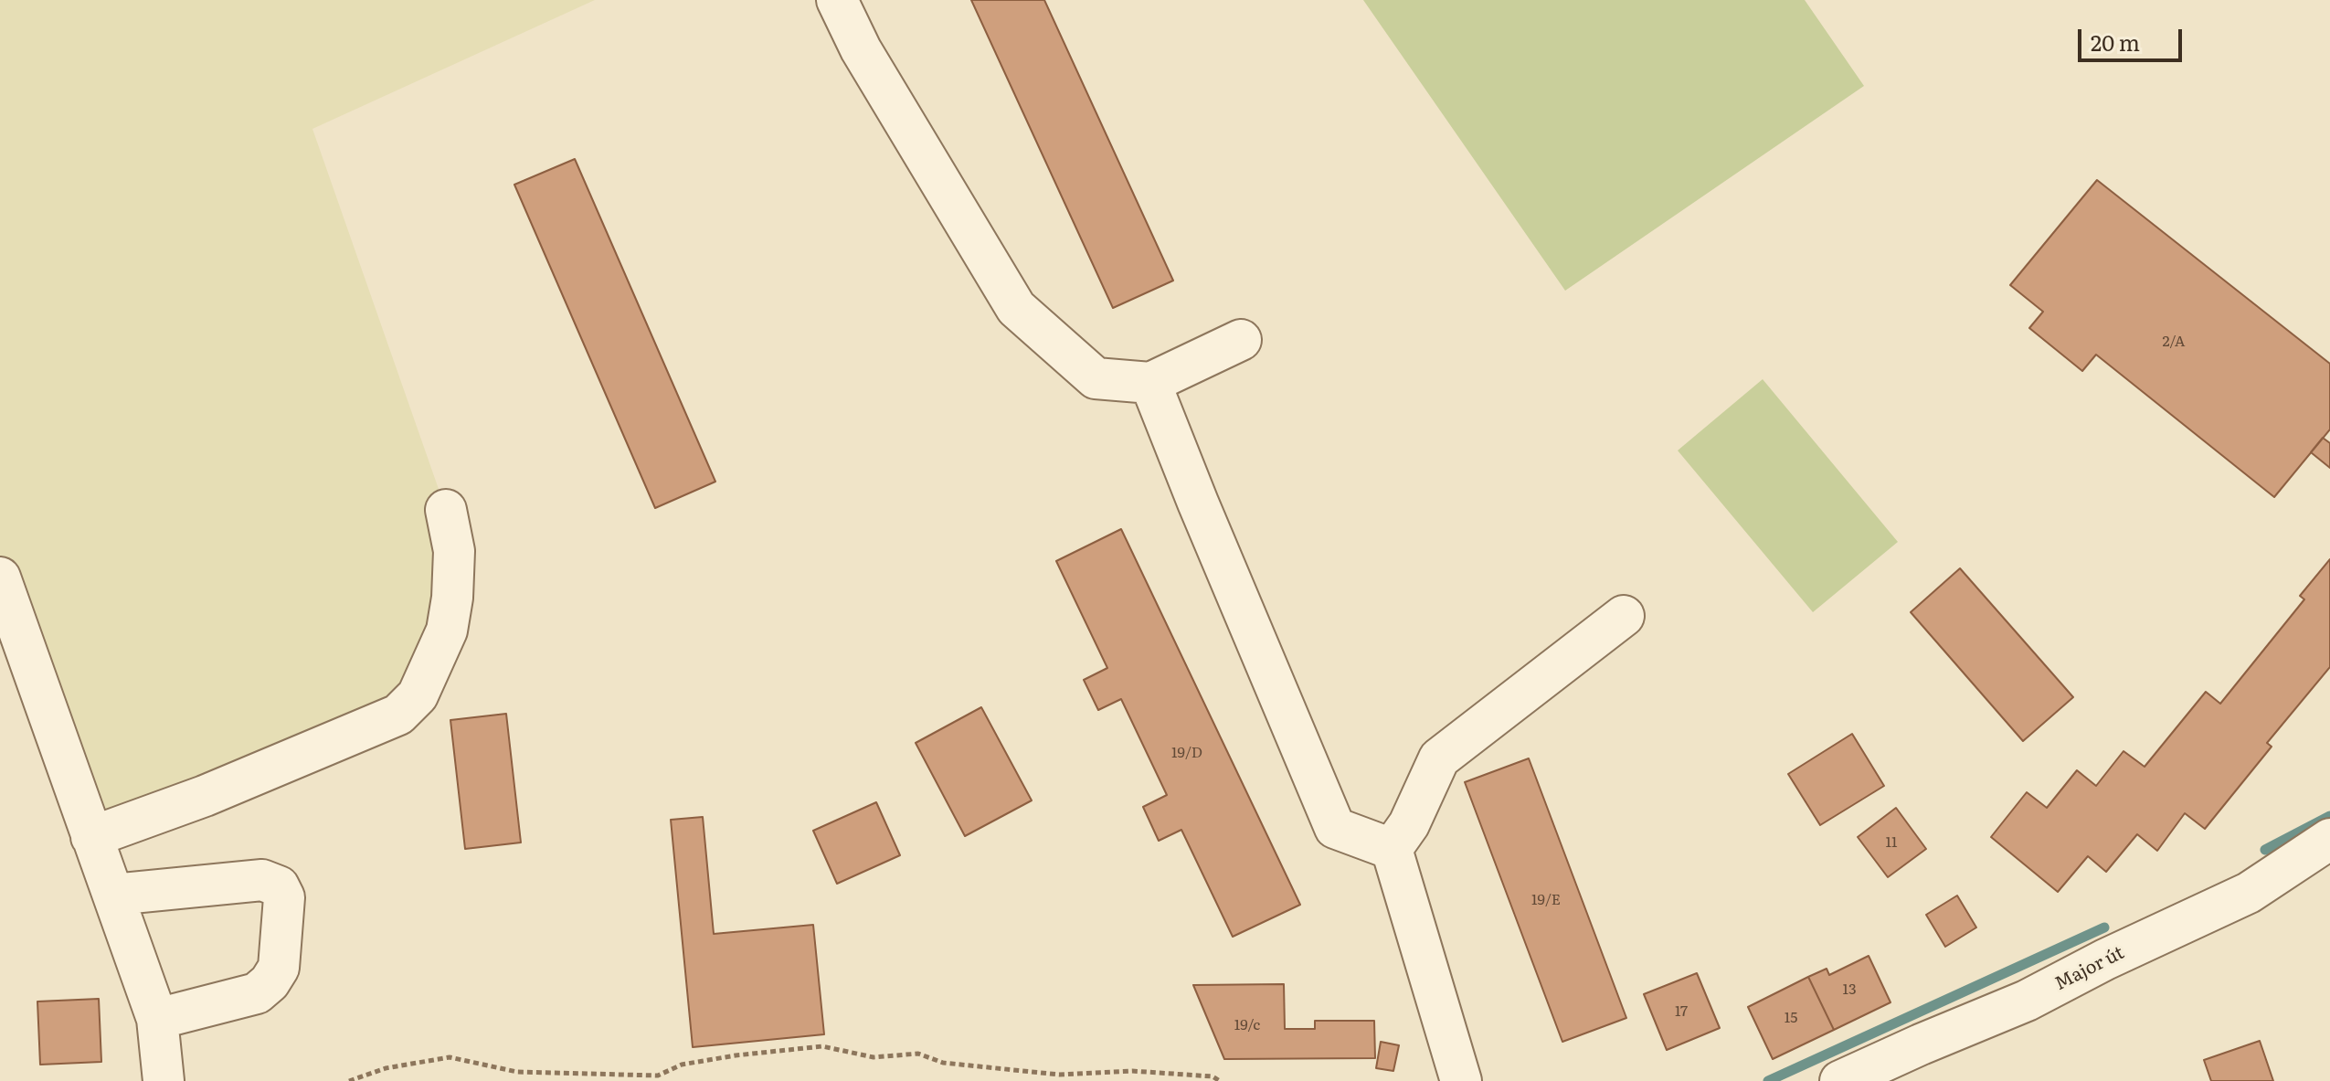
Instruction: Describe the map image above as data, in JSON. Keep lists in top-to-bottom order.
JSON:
{
  "streets": {
    "street": ["Major út"]
  },
  "house_numbers": [
    "2/A",
    "19/D",
    "11",
    "19/E",
    "13",
    "17",
    "15",
    "19/c"
  ],
  "scale_bar": "20 m"
}
